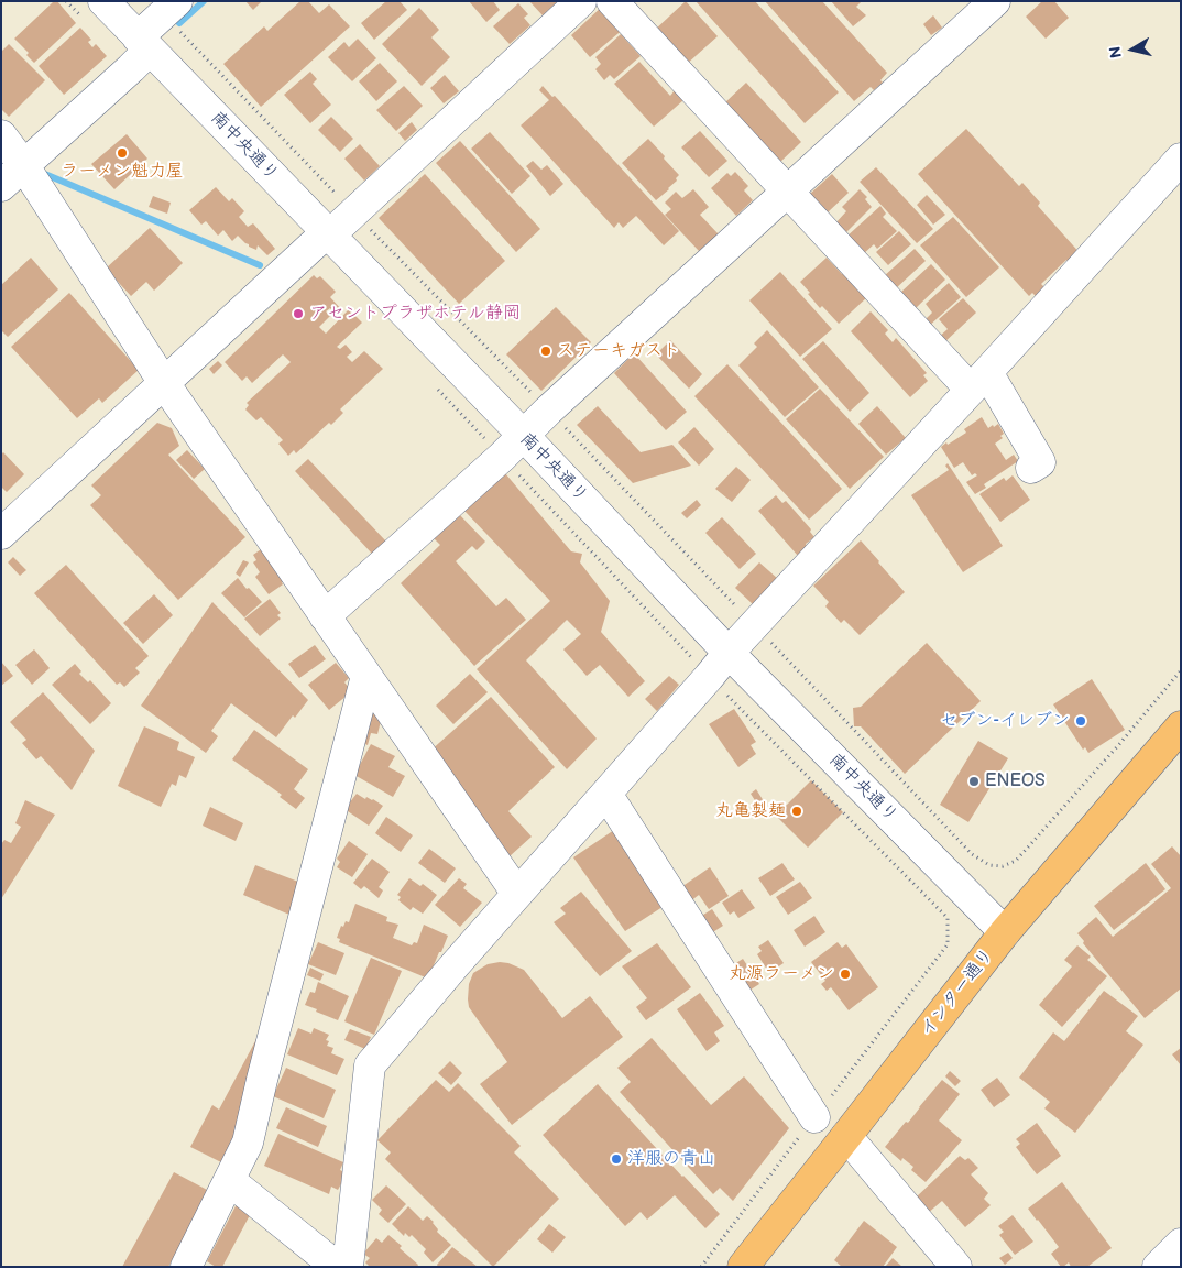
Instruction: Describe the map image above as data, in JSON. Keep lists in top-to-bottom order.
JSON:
{
  "streets": {
    "main road": ["インター通り"],
    "street": ["南中央通り"]
  },
  "crossings": [
    ["南中央通り", "インター通り"]
  ],
  "places": [
    "ラーメン魁力屋",
    "アセントプラザホテル静岡",
    "ステーキガスト",
    "セブン-イレブン",
    "ENEOS",
    "丸亀製麺",
    "丸源ラーメン",
    "洋服の青山"
  ],
  "north": "left"
}
